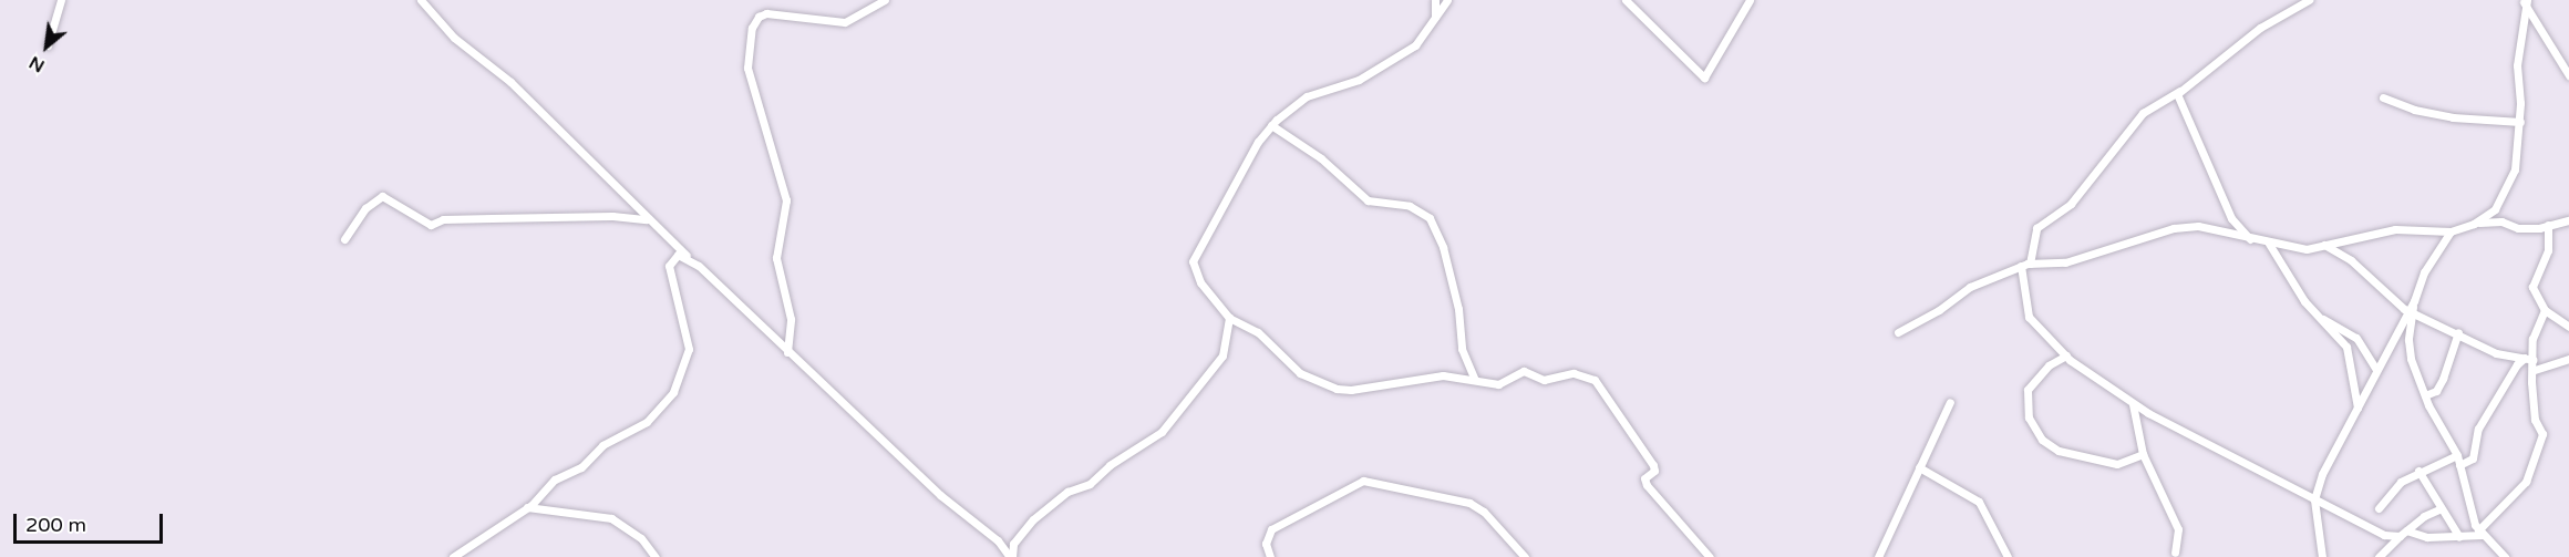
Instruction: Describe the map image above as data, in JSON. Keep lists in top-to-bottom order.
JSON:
{
  "scale_bar": "200 m",
  "north": "bottom left"
}
